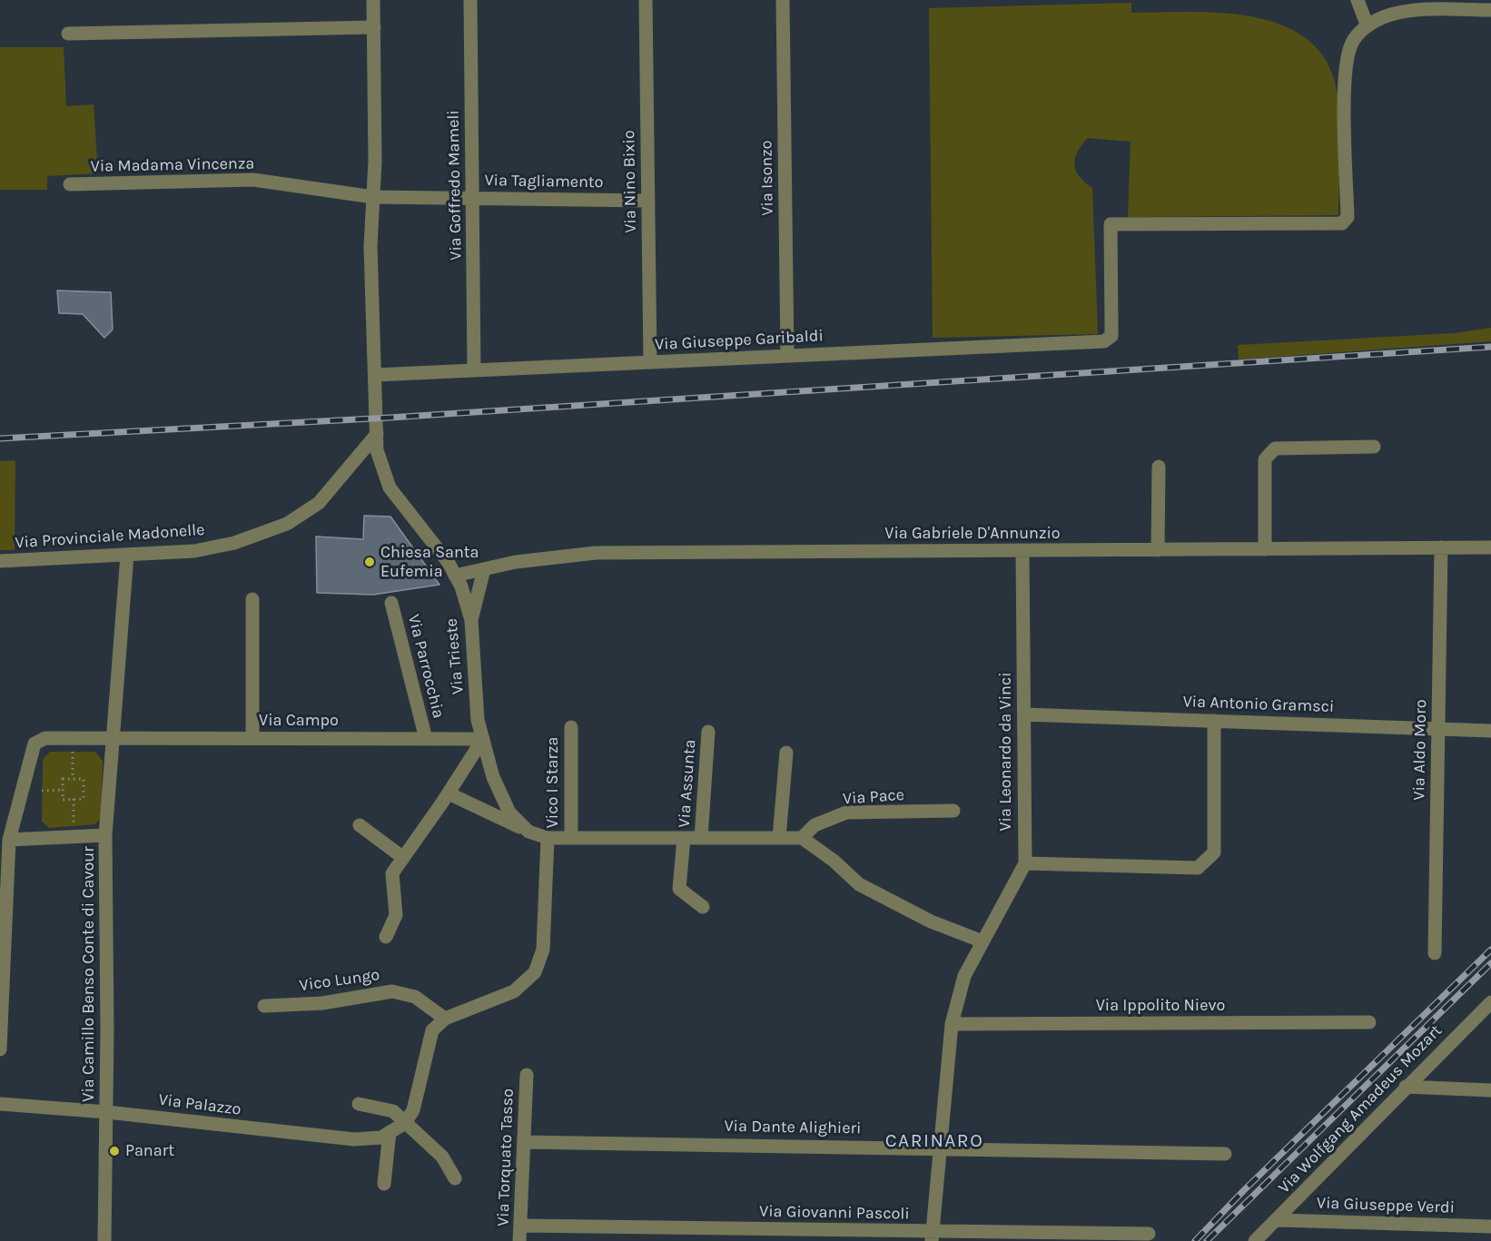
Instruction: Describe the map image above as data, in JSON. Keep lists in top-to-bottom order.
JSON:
{
  "streets": {
    "street": [
      "Via Madama Vincenza",
      "Via Isonzo",
      "Via Tagliamento",
      "Via Nino Bixio",
      "Via Goffredo Mameli",
      "Via Giuseppe Garibaldi",
      "Via Gabriele D'Annunzio",
      "Via Provinciale Madonelle",
      "Via Trieste",
      "Via Parrocchia",
      "Via Antonio Gramsci",
      "Via Campo",
      "Via Aldo Moro",
      "Via Leonardo da Vinci",
      "Vico I Starza",
      "Via Assunta",
      "Via Pace",
      "Via Camillo Benso Conte di Cavour",
      "Vico Lungo",
      "Via Ippolito Nievo",
      "Via Palazzo",
      "Via Wolfgang Amadeus Mozart",
      "Via Dante Alighieri",
      "Via Torquato Tasso",
      "Via Giuseppe Verdi",
      "Via Giovanni Pascoli"
    ]
  },
  "crossings": [
    ["Via Madama Vincenza", "Via Tagliamento"],
    ["Via Madama Vincenza", "Via Trieste"],
    ["Via Isonzo", "Via Giuseppe Garibaldi"],
    ["Via Tagliamento", "Via Nino Bixio"],
    ["Via Tagliamento", "Via Goffredo Mameli"],
    ["Via Tagliamento", "Via Trieste"],
    ["Via Nino Bixio", "Via Giuseppe Garibaldi"],
    ["Via Goffredo Mameli", "Via Giuseppe Garibaldi"],
    ["Via Giuseppe Garibaldi", "Via Trieste"],
    ["Via Gabriele D'Annunzio", "Via Trieste"],
    ["Via Gabriele D'Annunzio", "Via Aldo Moro"],
    ["Via Gabriele D'Annunzio", "Via Leonardo da Vinci"],
    ["Via Provinciale Madonelle", "Via Trieste"],
    ["Via Provinciale Madonelle", "Via Camillo Benso Conte di Cavour"],
    ["Via Trieste", "Via Campo"],
    ["Via Parrocchia", "Via Campo"],
    ["Via Antonio Gramsci", "Via Aldo Moro"],
    ["Via Antonio Gramsci", "Via Leonardo da Vinci"],
    ["Via Campo", "Via Camillo Benso Conte di Cavour"],
    ["Via Leonardo da Vinci", "Via Ippolito Nievo"],
    ["Via Leonardo da Vinci", "Via Dante Alighieri"],
    ["Via Leonardo da Vinci", "Via Giovanni Pascoli"],
    ["Via Camillo Benso Conte di Cavour", "Via Palazzo"],
    ["Via Wolfgang Amadeus Mozart", "Via Giuseppe Verdi"],
    ["Via Dante Alighieri", "Via Torquato Tasso"],
    ["Via Torquato Tasso", "Via Giovanni Pascoli"]
  ],
  "districts": ["CARINARO"],
  "places": ["Chiesa Santa Eufemia", "Panart"]
}
